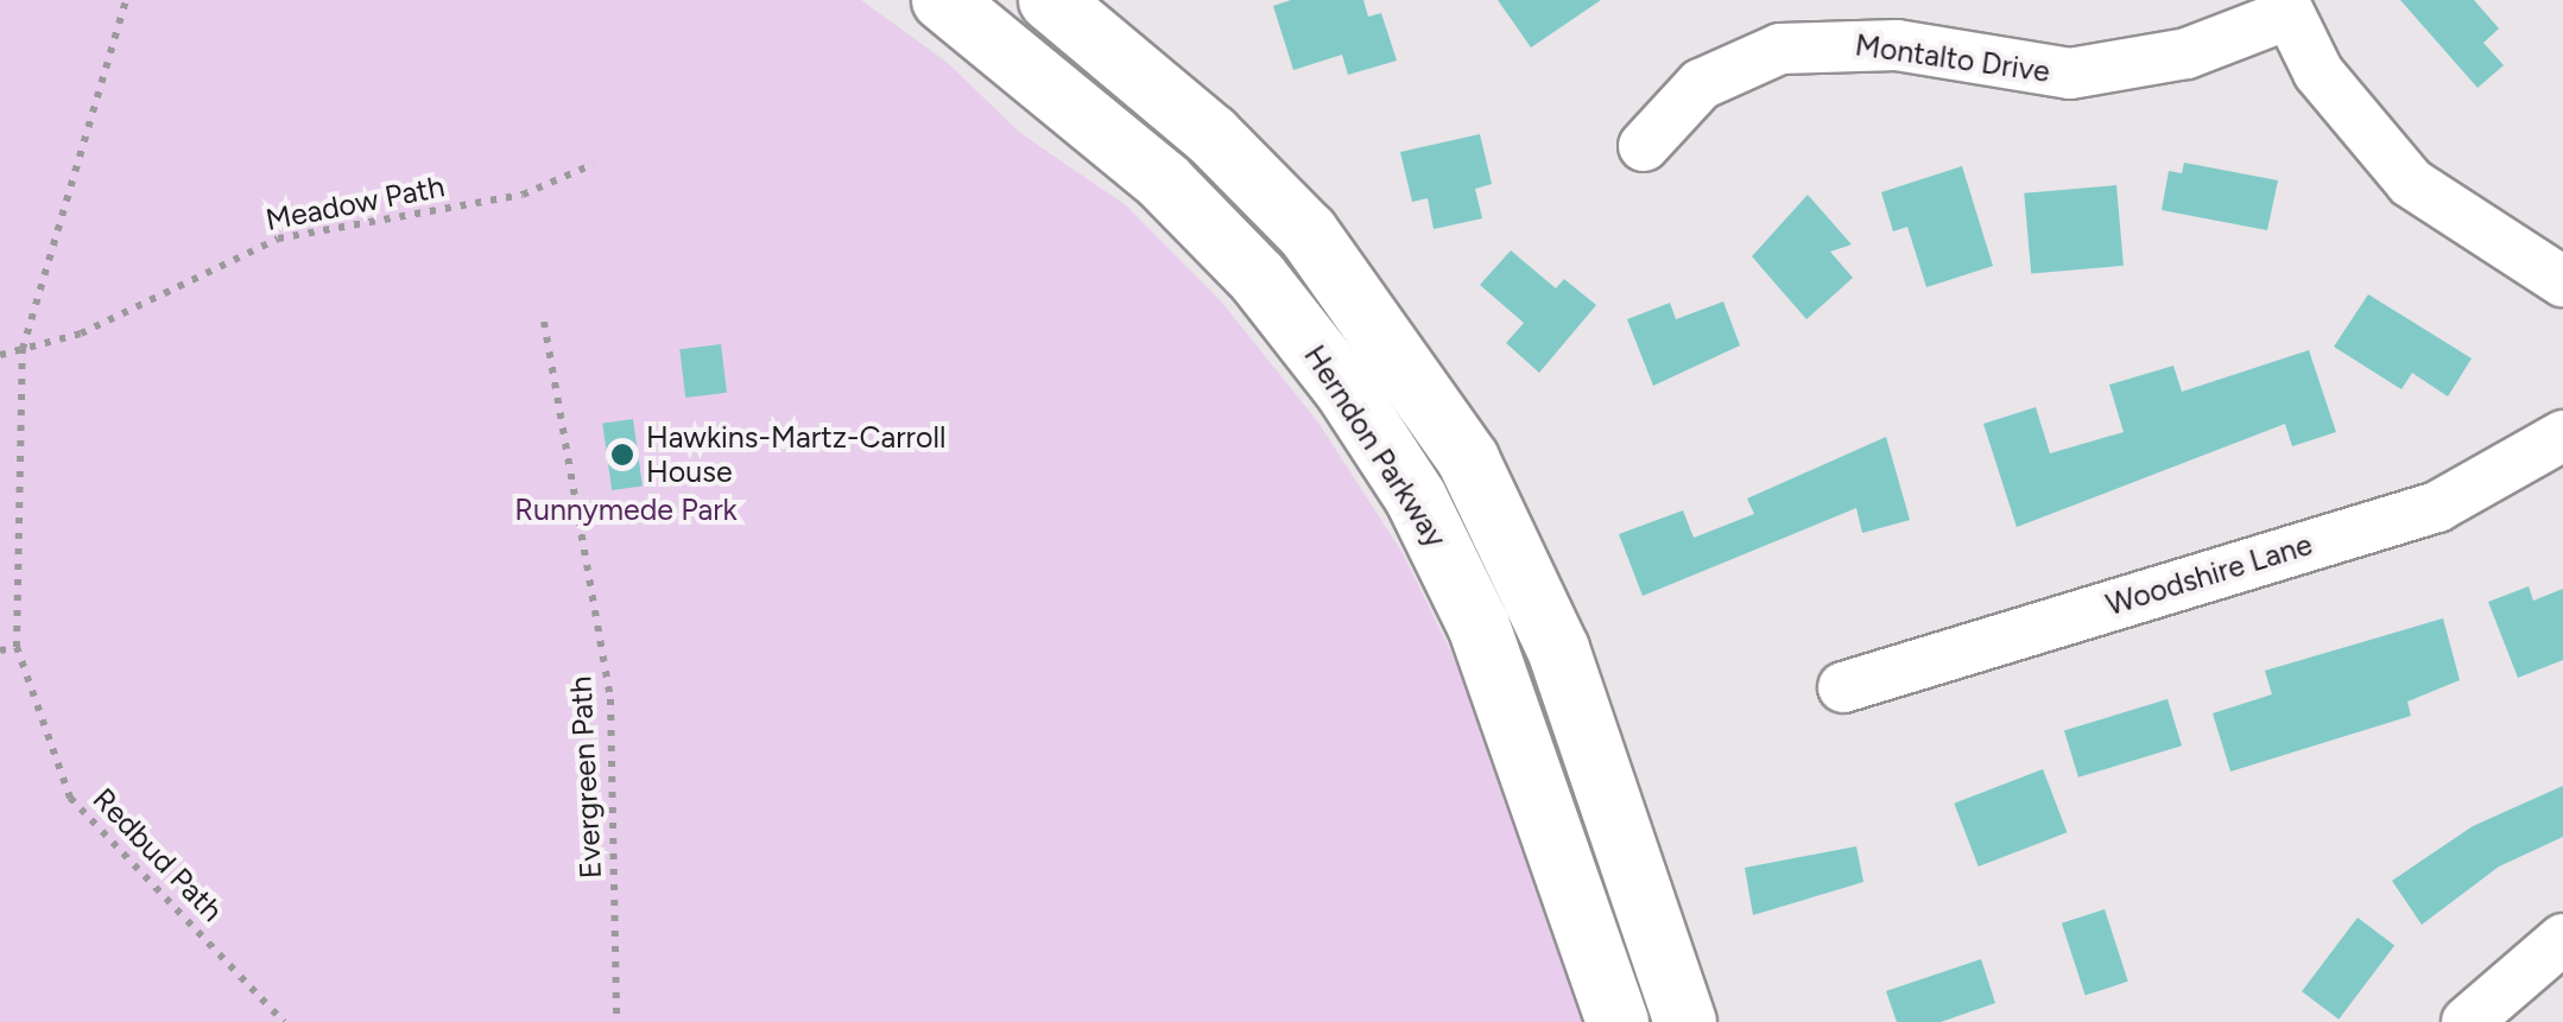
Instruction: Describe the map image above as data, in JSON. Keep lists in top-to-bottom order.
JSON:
{
  "streets": {
    "main road": ["Herndon Parkway"],
    "street": ["Montalto Drive", "Woodshire Lane"],
    "path": ["Meadow Path", "Evergreen Path", "Redbud Path"]
  },
  "parks": ["Runnymede Park"],
  "places": ["Hawkins-Martz-Carroll House"]
}
